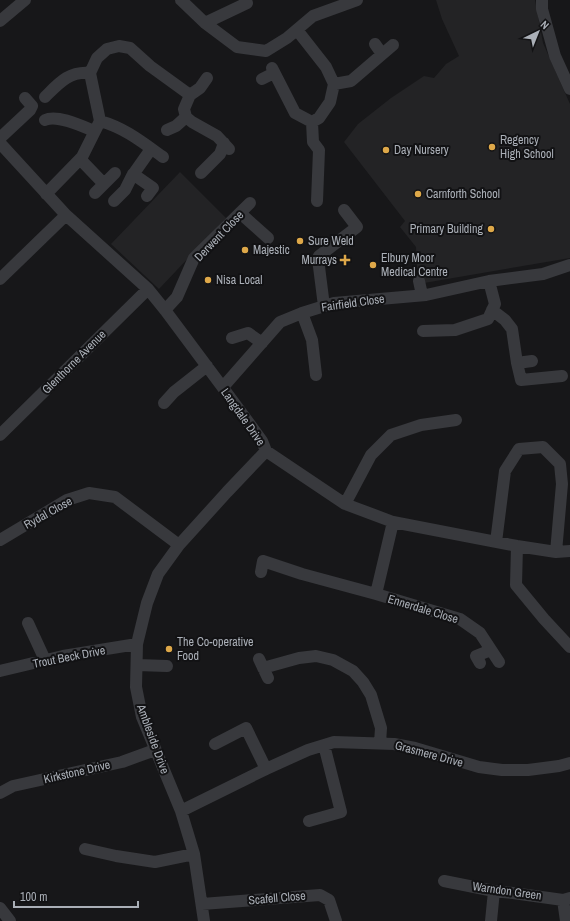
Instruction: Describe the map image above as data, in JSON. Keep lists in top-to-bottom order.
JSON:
{
  "streets": {
    "street": [
      "Derwent Close",
      "Fairfield Close",
      "Glenthorne Avenue",
      "Langdale Drive",
      "Rydal Close",
      "Ennerdale Close",
      "Trout Beck Drive",
      "Ambleside Drive",
      "Grasmere Drive",
      "Kirkstone Drive",
      "Warndon Green",
      "Scafell Close"
    ]
  },
  "crossings": [
    ["Derwent Close", "Langdale Drive"],
    ["Fairfield Close", "Langdale Drive"],
    ["Glenthorne Avenue", "Langdale Drive"],
    ["Langdale Drive", "Ennerdale Close"],
    ["Langdale Drive", "Ambleside Drive"],
    ["Rydal Close", "Ambleside Drive"],
    ["Trout Beck Drive", "Ambleside Drive"],
    ["Ambleside Drive", "Grasmere Drive"],
    ["Ambleside Drive", "Kirkstone Drive"],
    ["Ambleside Drive", "Scafell Close"]
  ],
  "places": {
    "other": [
      "Regency High School",
      "Day Nursery",
      "Carnforth School",
      "Primary Building",
      "Sure Weld",
      "Majestic",
      "Elbury Moor Medical Centre",
      "Nisa Local",
      "The Co-operative Food"
    ],
    "health": ["Murrays"]
  },
  "scale_bar": "100 m",
  "north": "top right"
}
